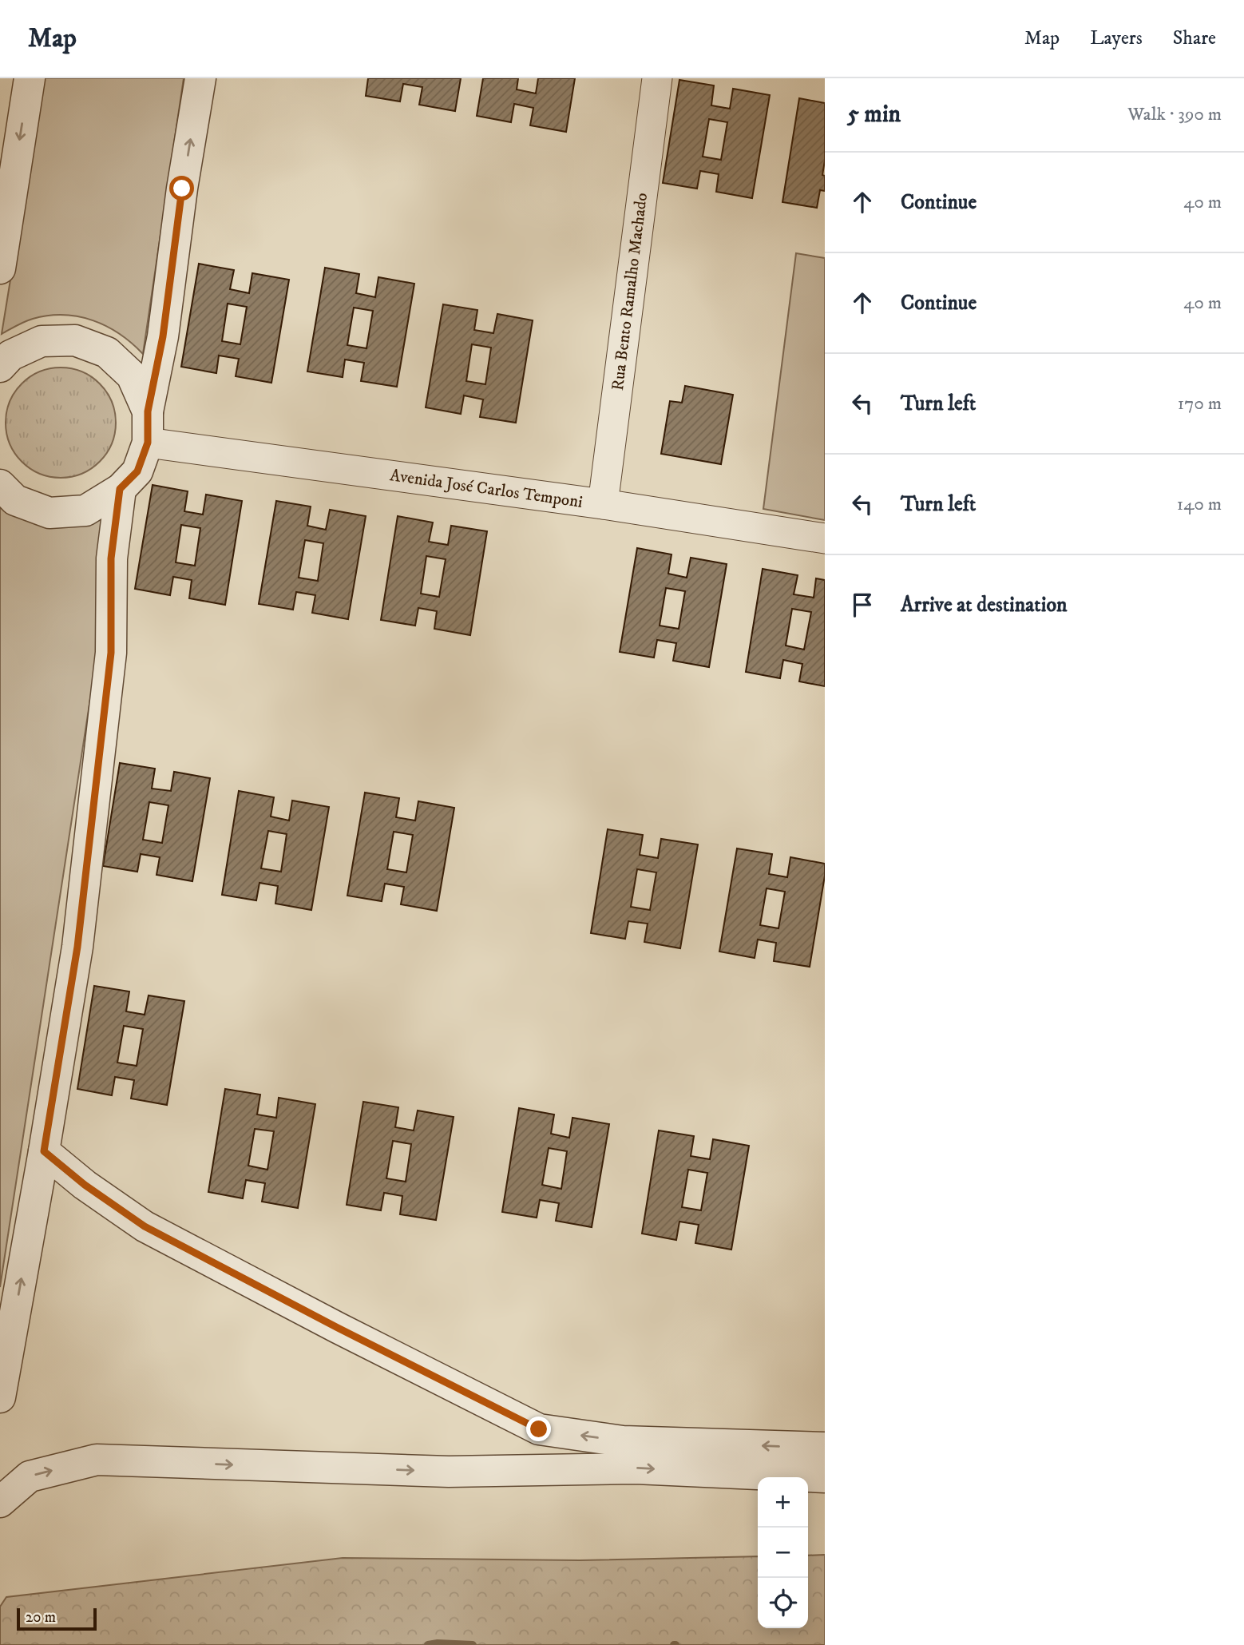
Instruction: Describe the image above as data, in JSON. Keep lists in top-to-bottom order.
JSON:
{
  "streets": {
    "street": ["Rua Bento Ramalho Machado", "Avenida José Carlos Temponi"]
  },
  "crossings": [
    ["Rua Bento Ramalho Machado", "Avenida José Carlos Temponi"]
  ],
  "scale_bar": "20 m",
  "page": {
    "header": "Map",
    "nav": ["Map", "Layers", "Share"],
    "heading": ["5 min", "Walk · 390 m"],
    "list": [
      ["Continue", "40 m"],
      ["Continue", "40 m"],
      ["Turn left", "170 m"],
      ["Turn left", "140 m"],
      "Arrive at destination"
    ],
    "map_buttons": ["+", "−"],
    "scale": "20 m"
  }
}
